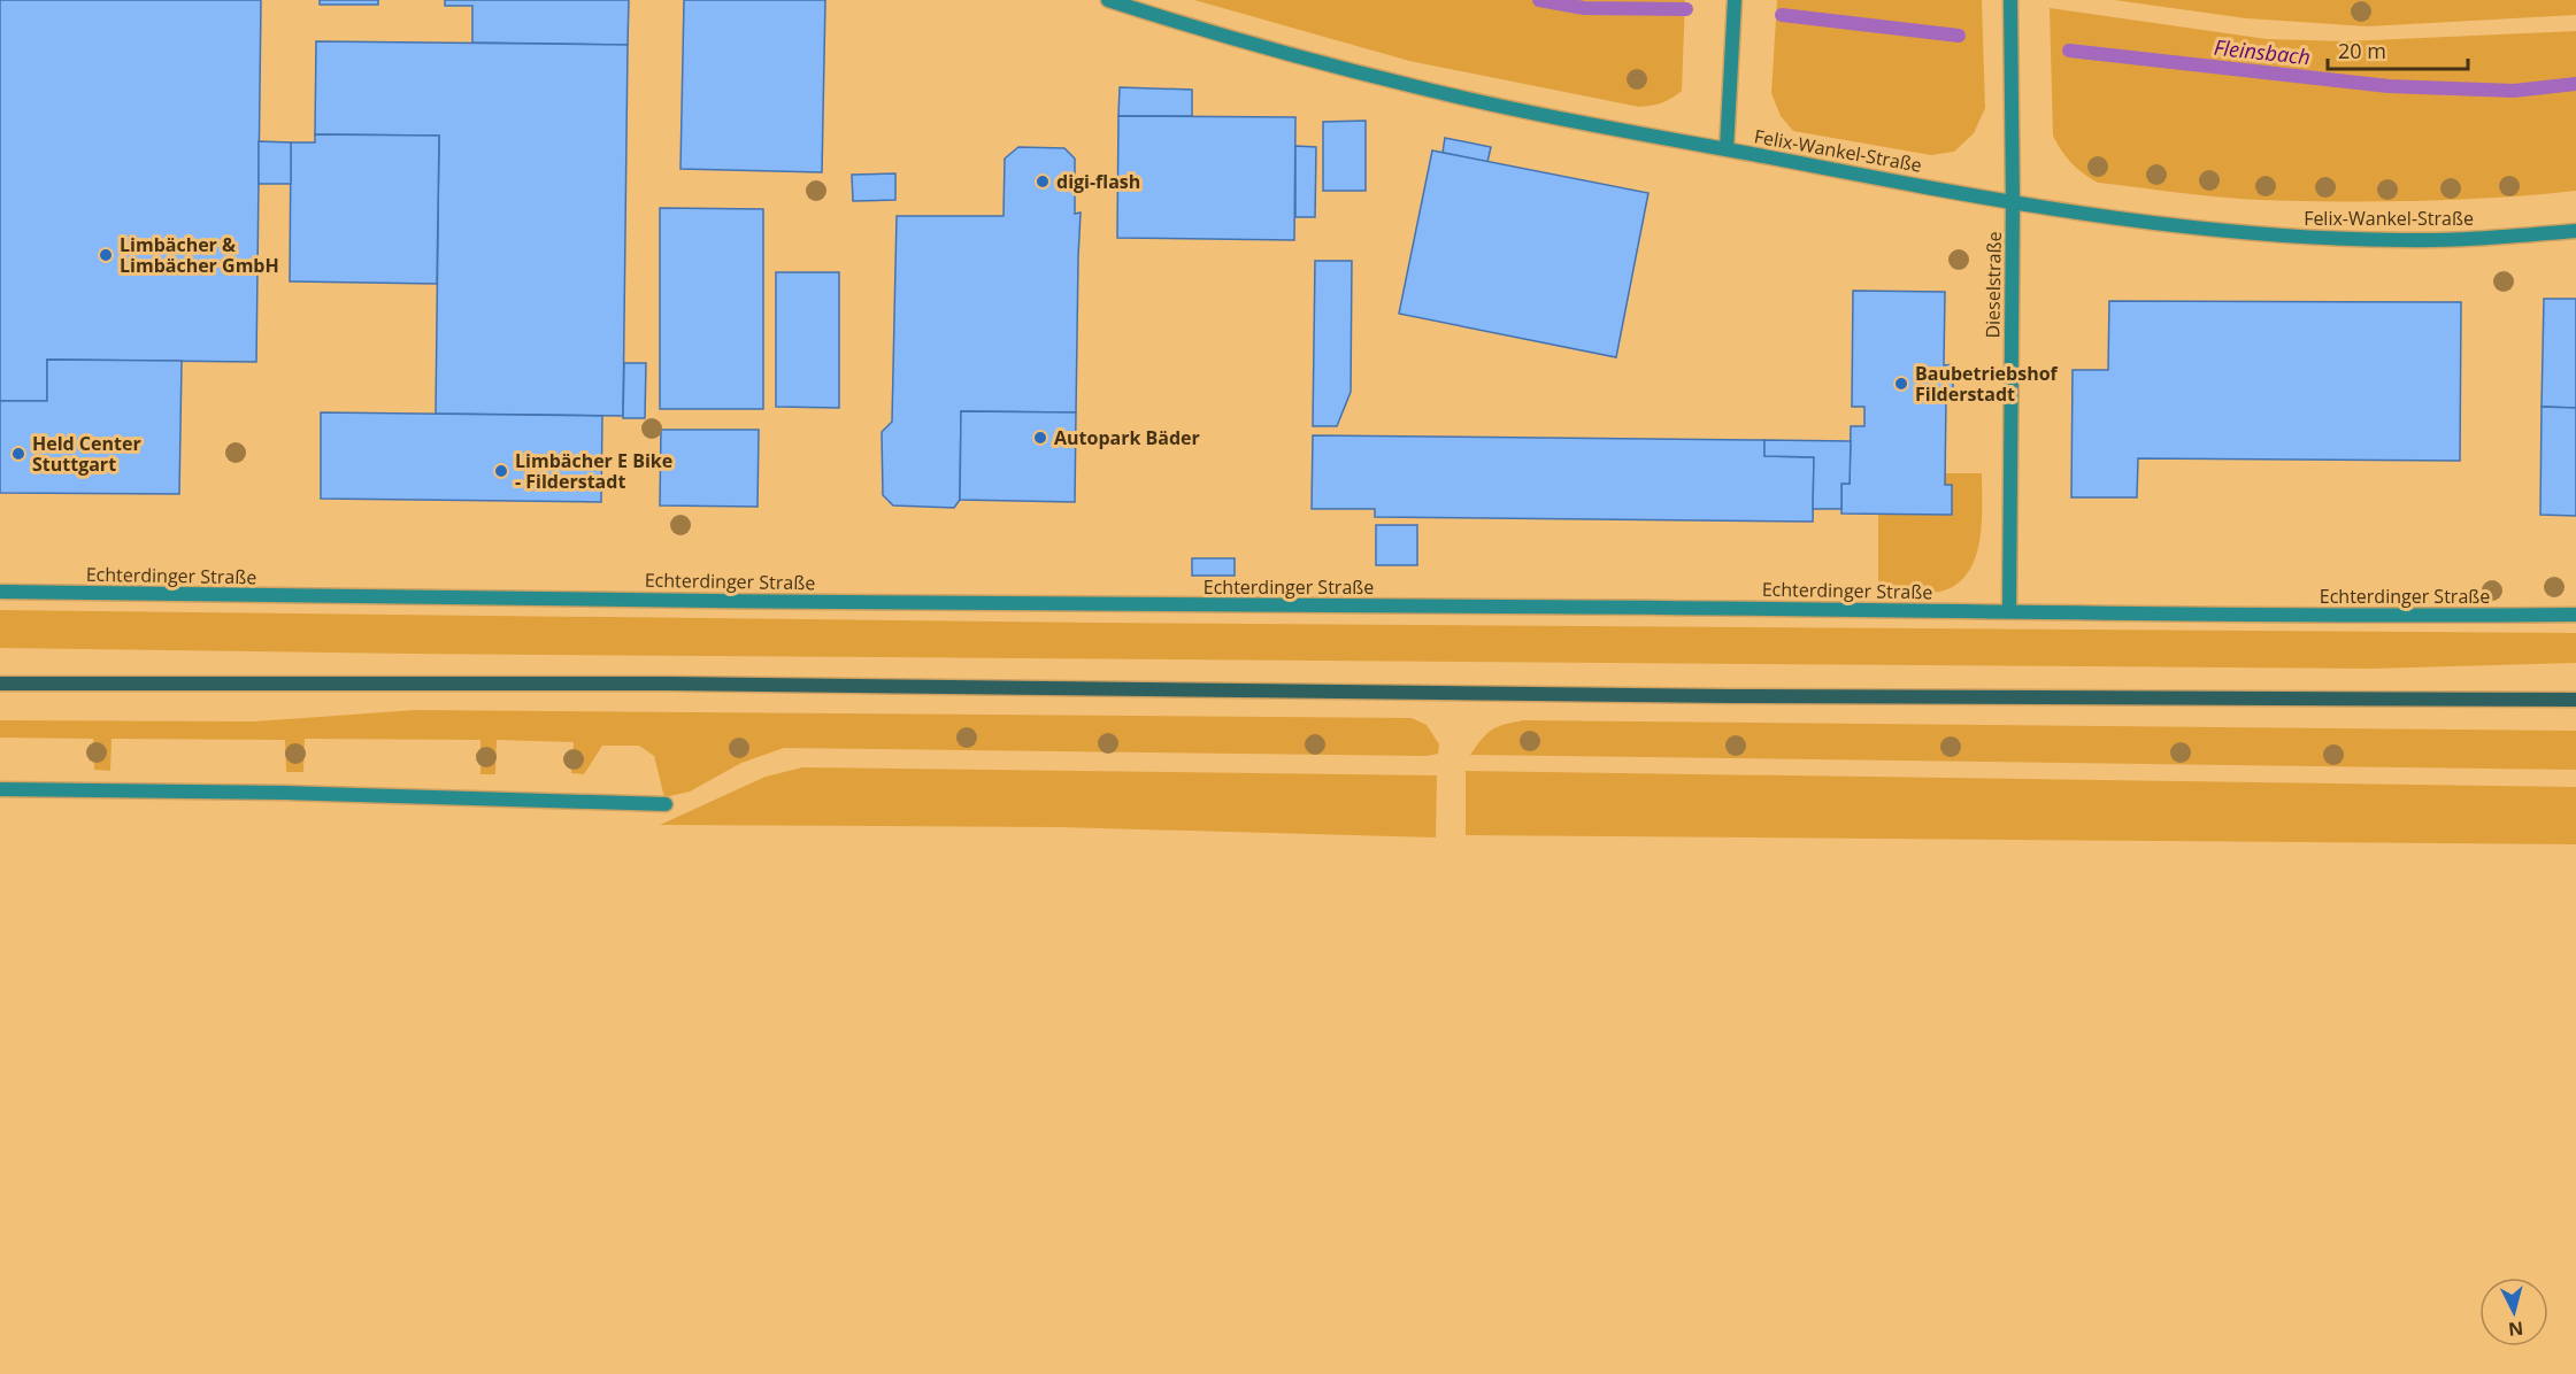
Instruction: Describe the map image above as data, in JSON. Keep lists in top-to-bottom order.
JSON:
{
  "streets": {
    "street": ["Felix-Wankel-Straße", "Dieselstraße", "Echterdinger Straße"]
  },
  "crossings": [
    ["Felix-Wankel-Straße", "Dieselstraße"],
    ["Dieselstraße", "Echterdinger Straße"]
  ],
  "water": ["Fleinsbach"],
  "places": [
    "digi-flash",
    "Limbächer & Limbächer GmbH",
    "Baubetriebshof Filderstadt",
    "Autopark Bäder",
    "Held Center Stuttgart",
    "Limbächer E Bike - Filderstadt"
  ],
  "scale_bar": "20 m",
  "north": "bottom"
}
